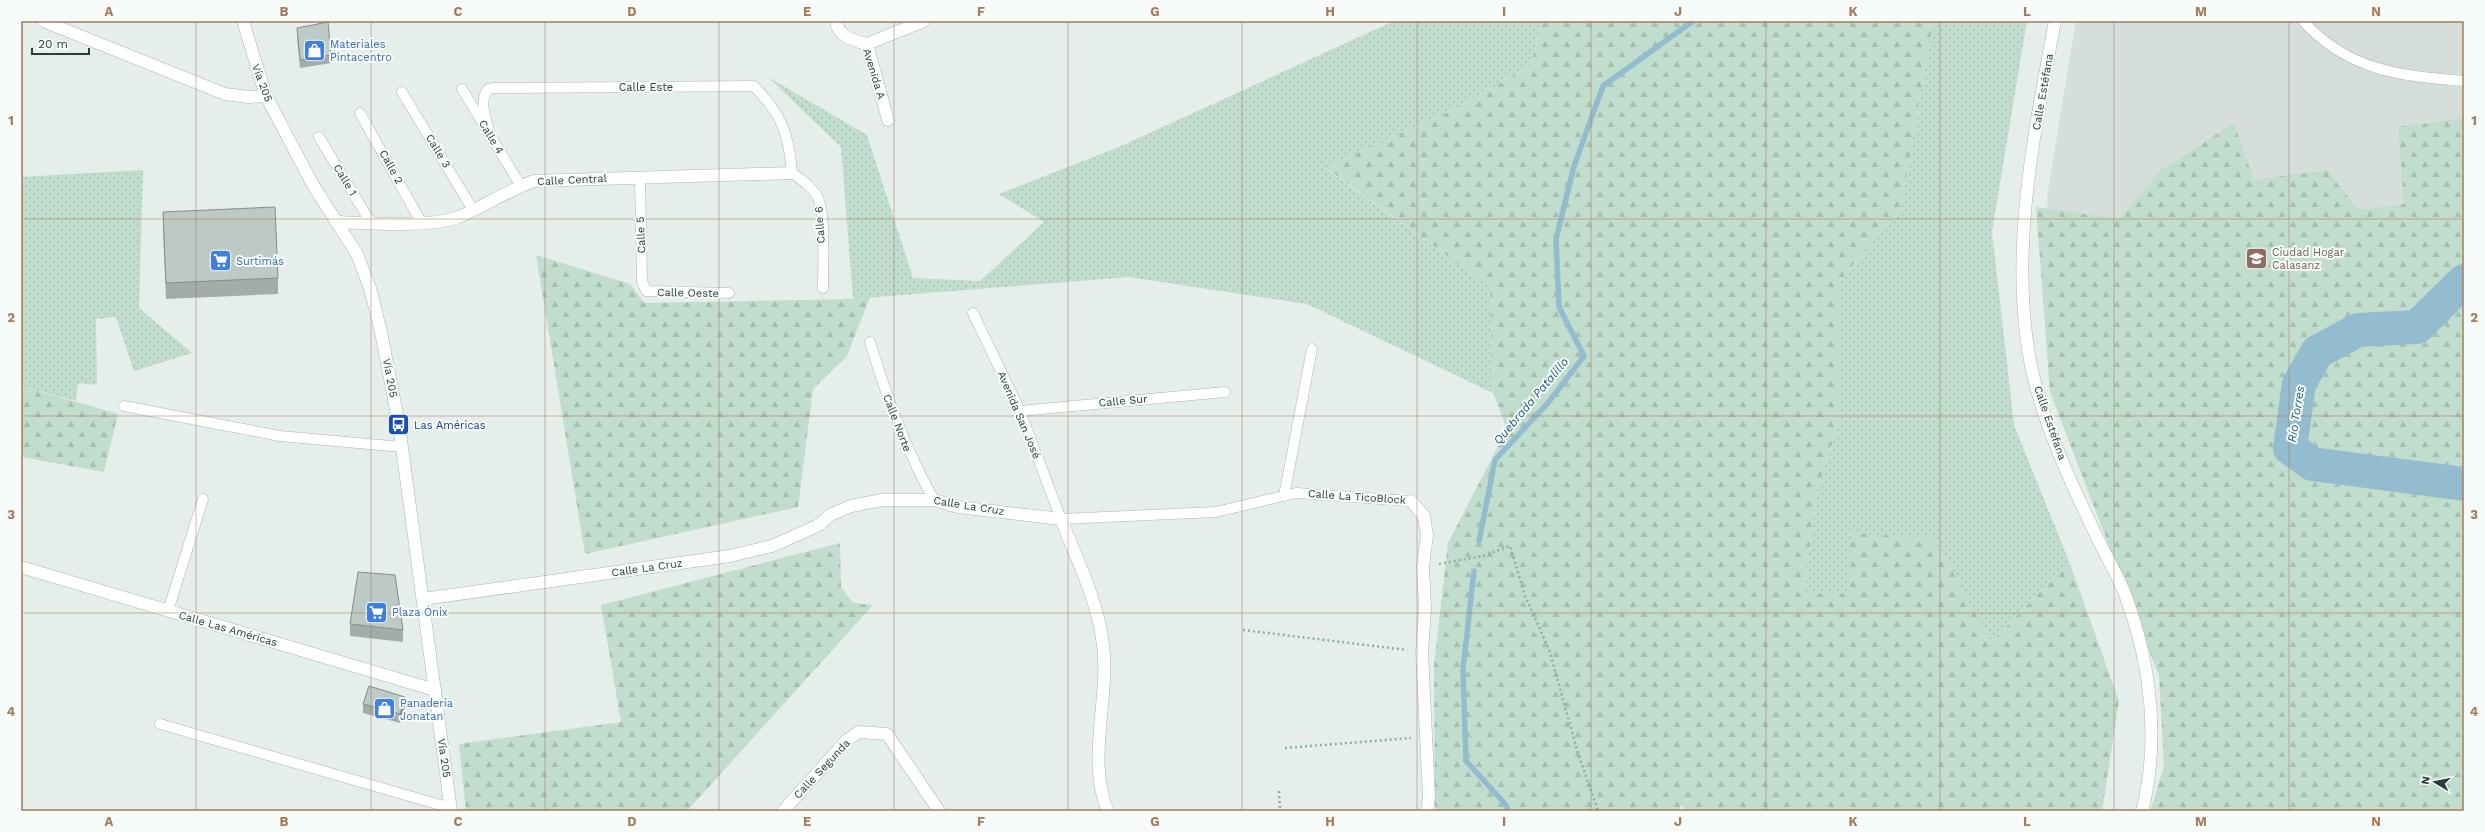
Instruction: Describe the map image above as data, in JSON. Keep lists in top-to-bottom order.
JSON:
{
  "streets": {
    "street": [
      "Avenida A",
      "Vía 205",
      "Calle Estéfana",
      "Calle Central",
      "Calle La TicoBlock",
      "Calle La Cruz",
      "Calle Las Américas",
      "Calle Segunda"
    ],
    "lane": [
      "Calle Este",
      "Calle 4",
      "Calle 3",
      "Calle 2",
      "Calle 1",
      "Calle 6",
      "Calle 5",
      "Calle Oeste",
      "Calle Sur",
      "Avenida San José",
      "Calle Norte"
    ]
  },
  "crossings": [
    ["Vía 205", "Calle Central"],
    ["Vía 205", "Calle La Cruz"],
    ["Vía 205", "Calle Las Américas"],
    ["Calle Este", "Calle 4"],
    ["Calle Este", "Calle Central"],
    ["Calle Este", "Calle 6"],
    ["Calle 4", "Calle Central"],
    ["Calle 3", "Calle Central"],
    ["Calle 2", "Calle Central"],
    ["Calle 1", "Calle Central"],
    ["Calle Central", "Calle 6"],
    ["Calle Central", "Calle 5"],
    ["Calle 5", "Calle Oeste"],
    ["Calle Sur", "Avenida San José"],
    ["Avenida San José", "Calle La TicoBlock"],
    ["Avenida San José", "Calle La Cruz"],
    ["Calle Norte", "Calle La Cruz"],
    ["Calle La TicoBlock", "Calle La Cruz"]
  ],
  "water": ["Quebrada Patalillo", "Río Torres"],
  "places": {
    "shop": ["Materiales Pintacentro", "Panadería Jonatan"],
    "school or university": ["Ciudad Hogar Calasanz"],
    "supermarket": ["Surtimás", "Plaza Ónix"],
    "bus stop": ["Las Américas"]
  },
  "scale_bar": "20 m",
  "north": "left",
  "grid": {
    "columns": [
      "A",
      "B",
      "C",
      "D",
      "E",
      "F",
      "G",
      "H",
      "I",
      "J",
      "K",
      "L",
      "M",
      "N"
    ],
    "rows": [
      "1",
      "2",
      "3",
      "4"
    ]
  }
}
